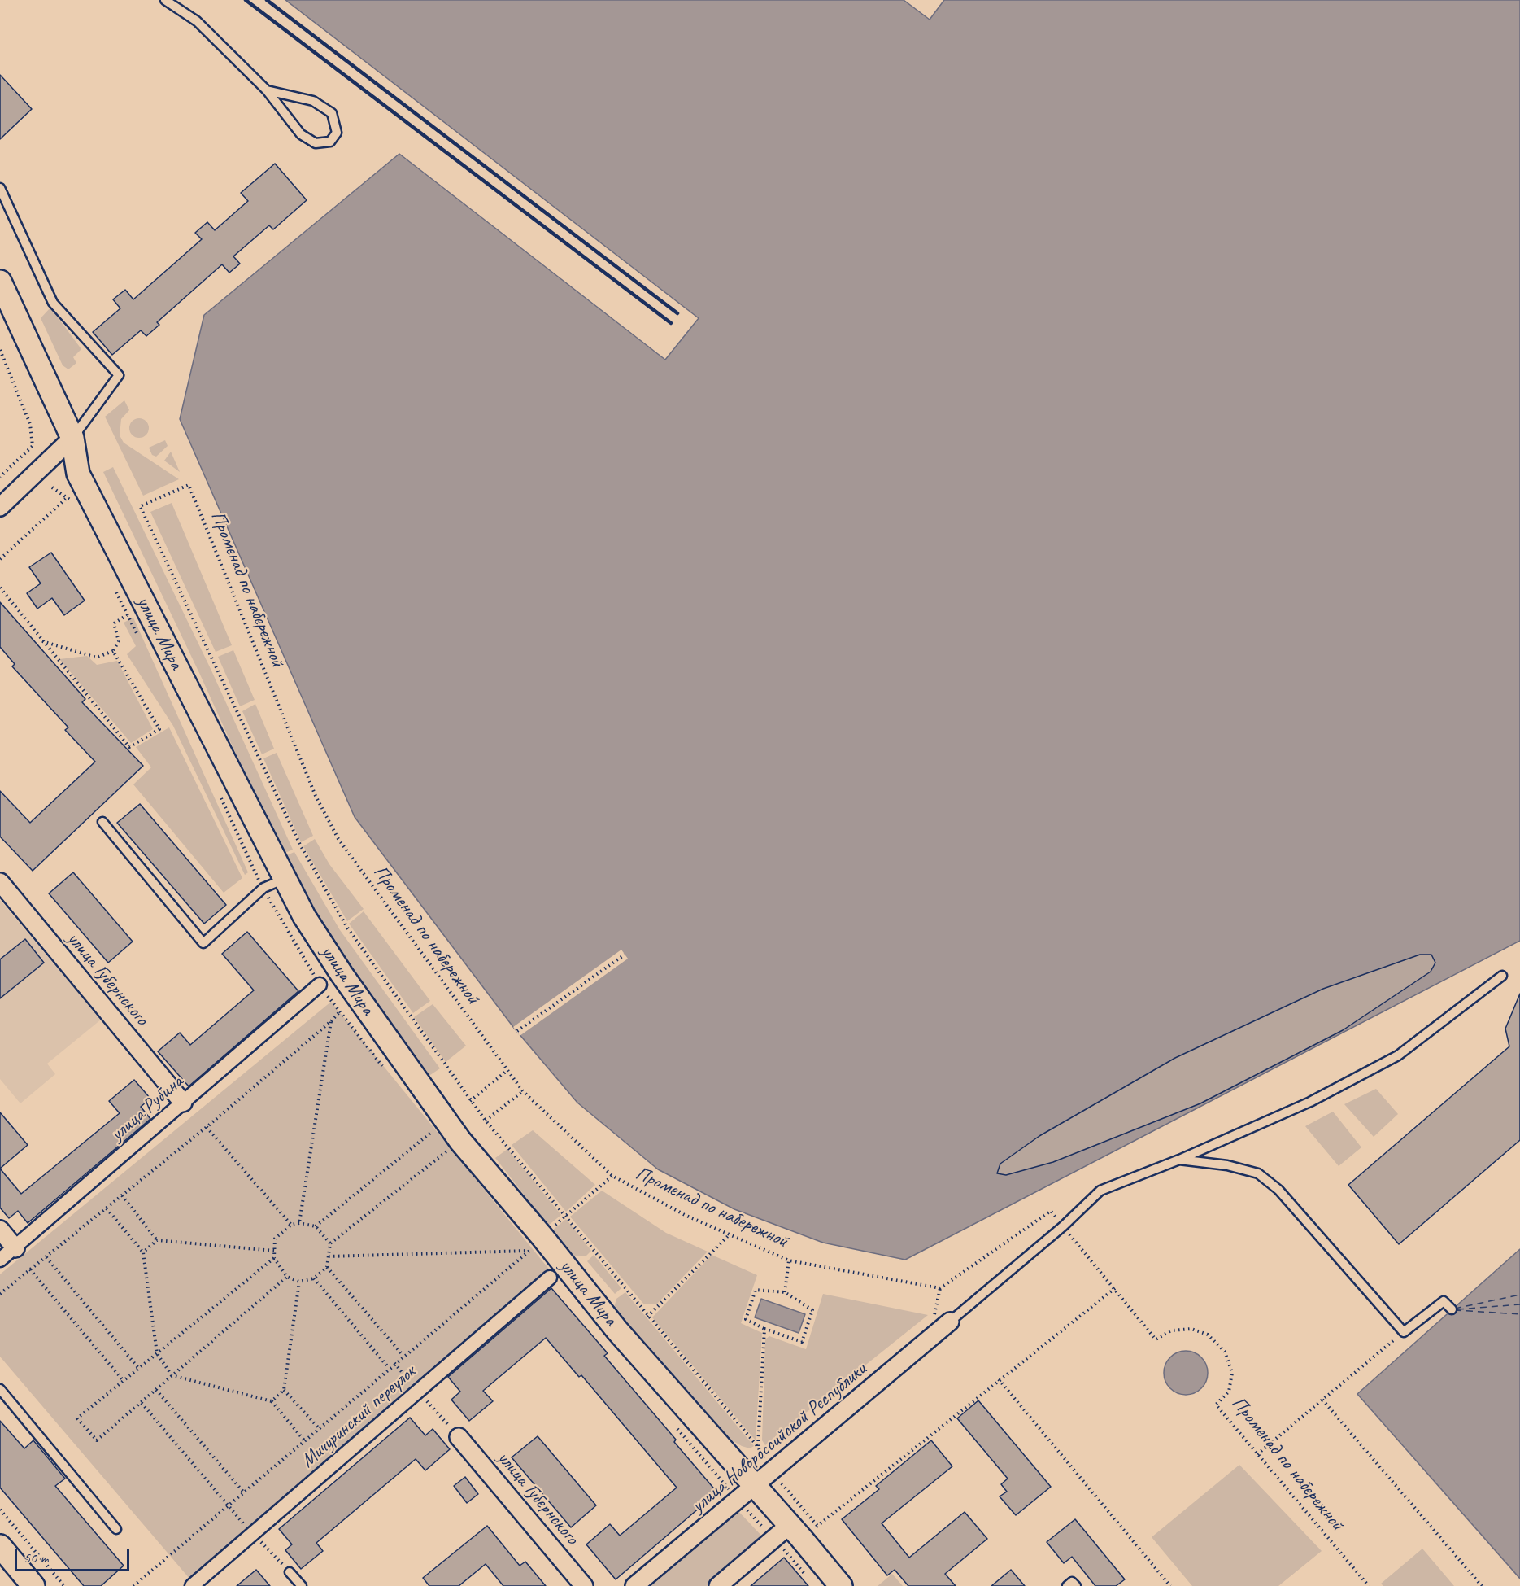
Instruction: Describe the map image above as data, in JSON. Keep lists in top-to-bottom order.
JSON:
{
  "streets": {
    "street": [
      "улица Мира",
      "улица Губернского",
      "улица Рубина",
      "Мичуринский переулок",
      "улица Новороссийской Республики"
    ],
    "path": ["Променад по набережной"]
  },
  "crossings": [
    ["улица Мира", "улица Новороссийской Республики"],
    ["улица Губернского", "улица Рубина"]
  ],
  "scale_bar": "50 m"
}
